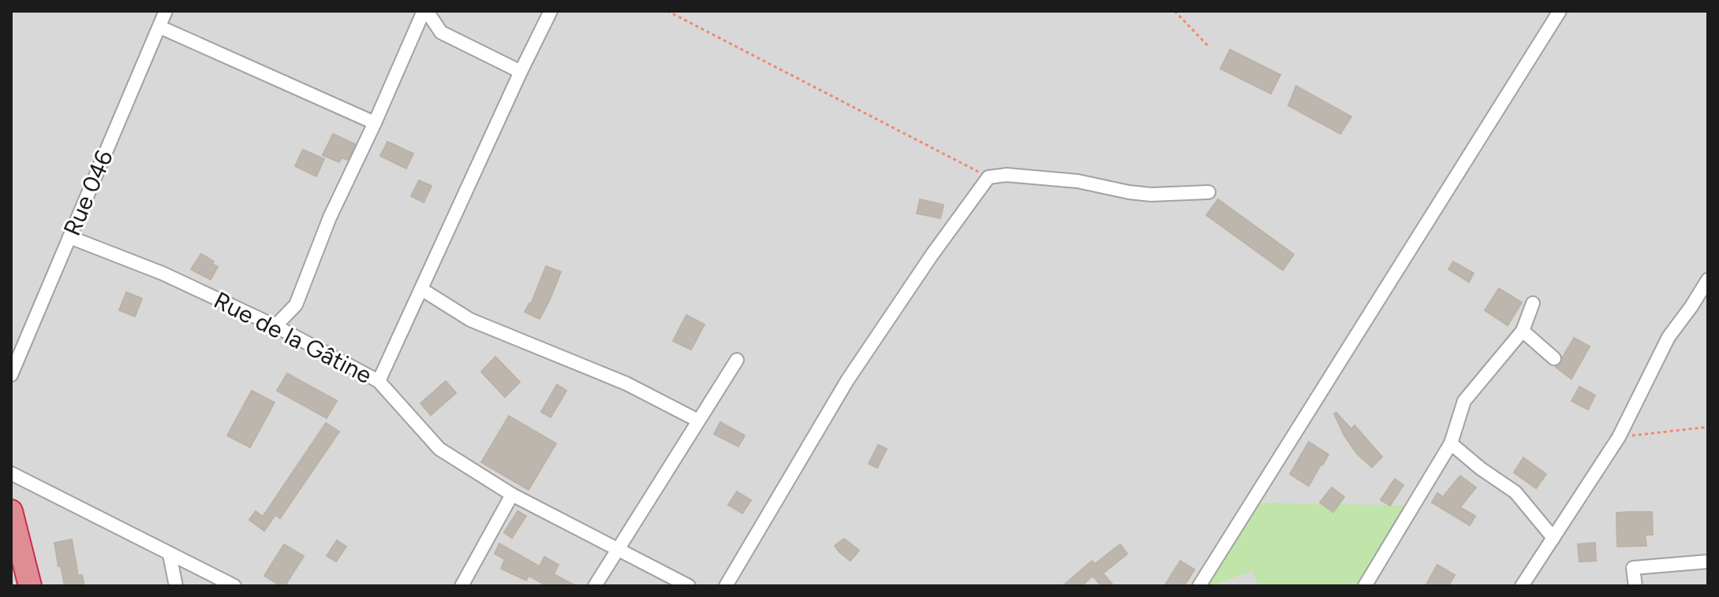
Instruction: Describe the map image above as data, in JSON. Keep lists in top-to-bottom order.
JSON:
{
  "streets": {
    "street": ["Rue 046", "Rue de la Gâtine"]
  },
  "crossings": [
    ["Rue 046", "Rue de la Gâtine"]
  ]
}
